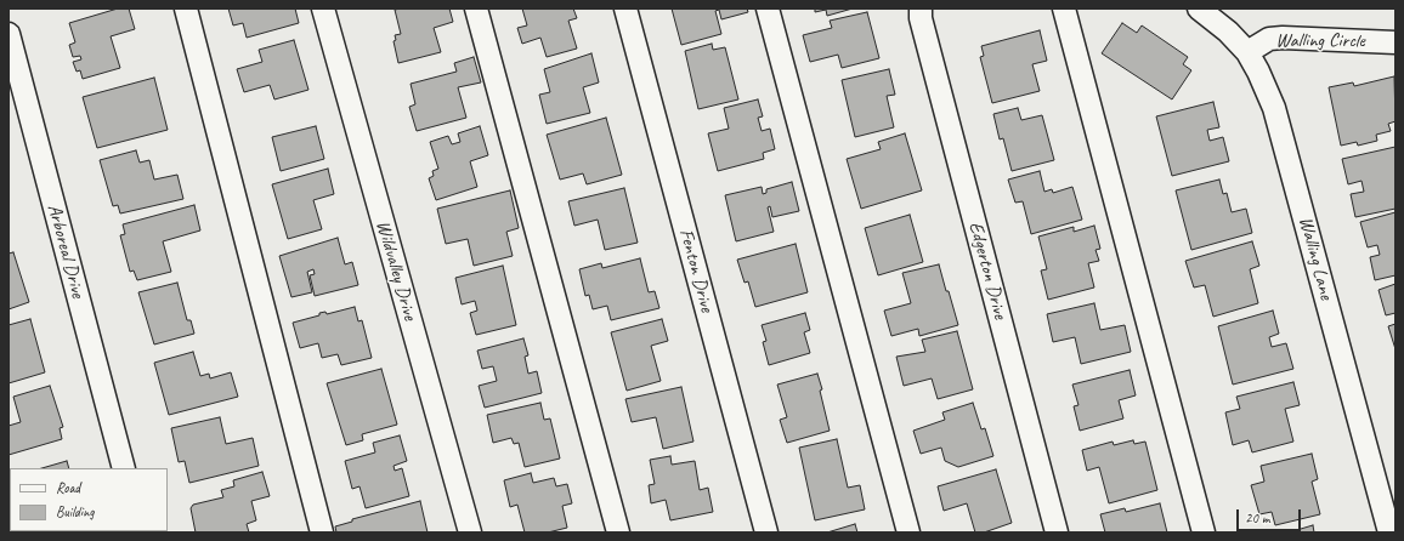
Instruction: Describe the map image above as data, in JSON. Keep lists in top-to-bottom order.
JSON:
{
  "streets": {
    "street": [
      "Walling Circle",
      "Arboreal Drive",
      "Walling Lane",
      "Wildvalley Drive",
      "Fenton Drive",
      "Edgerton Drive"
    ]
  },
  "crossings": [
    ["Walling Circle", "Walling Lane"]
  ],
  "legend": ["Road", "Building"],
  "scale_bar": "20 m"
}
